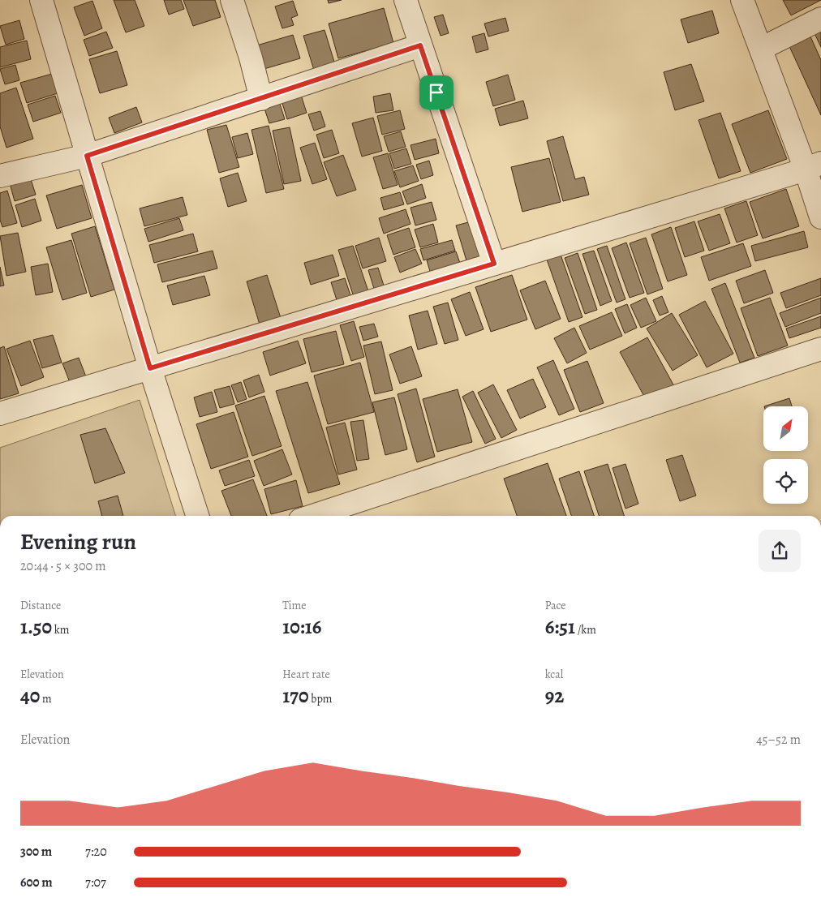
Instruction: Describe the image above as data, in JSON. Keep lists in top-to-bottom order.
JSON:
{
  "north": "top right",
  "page": {
    "heading": ["Evening run", "20:44 · 5 × 300 m"],
    "stats": [
      ["Distance", "1.50 km"],
      ["Time", "10:16"],
      ["Pace", "6:51 /km"],
      ["Elevation", "40 m"],
      ["Heart rate", "170 bpm"],
      ["kcal", "92"]
    ],
    "chart": ["Elevation", "45–52 m"],
    "list": [
      {
        "name": "300 m",
        "note": "7:20"
      },
      {
        "name": "600 m",
        "note": "7:07"
      }
    ]
  }
}
